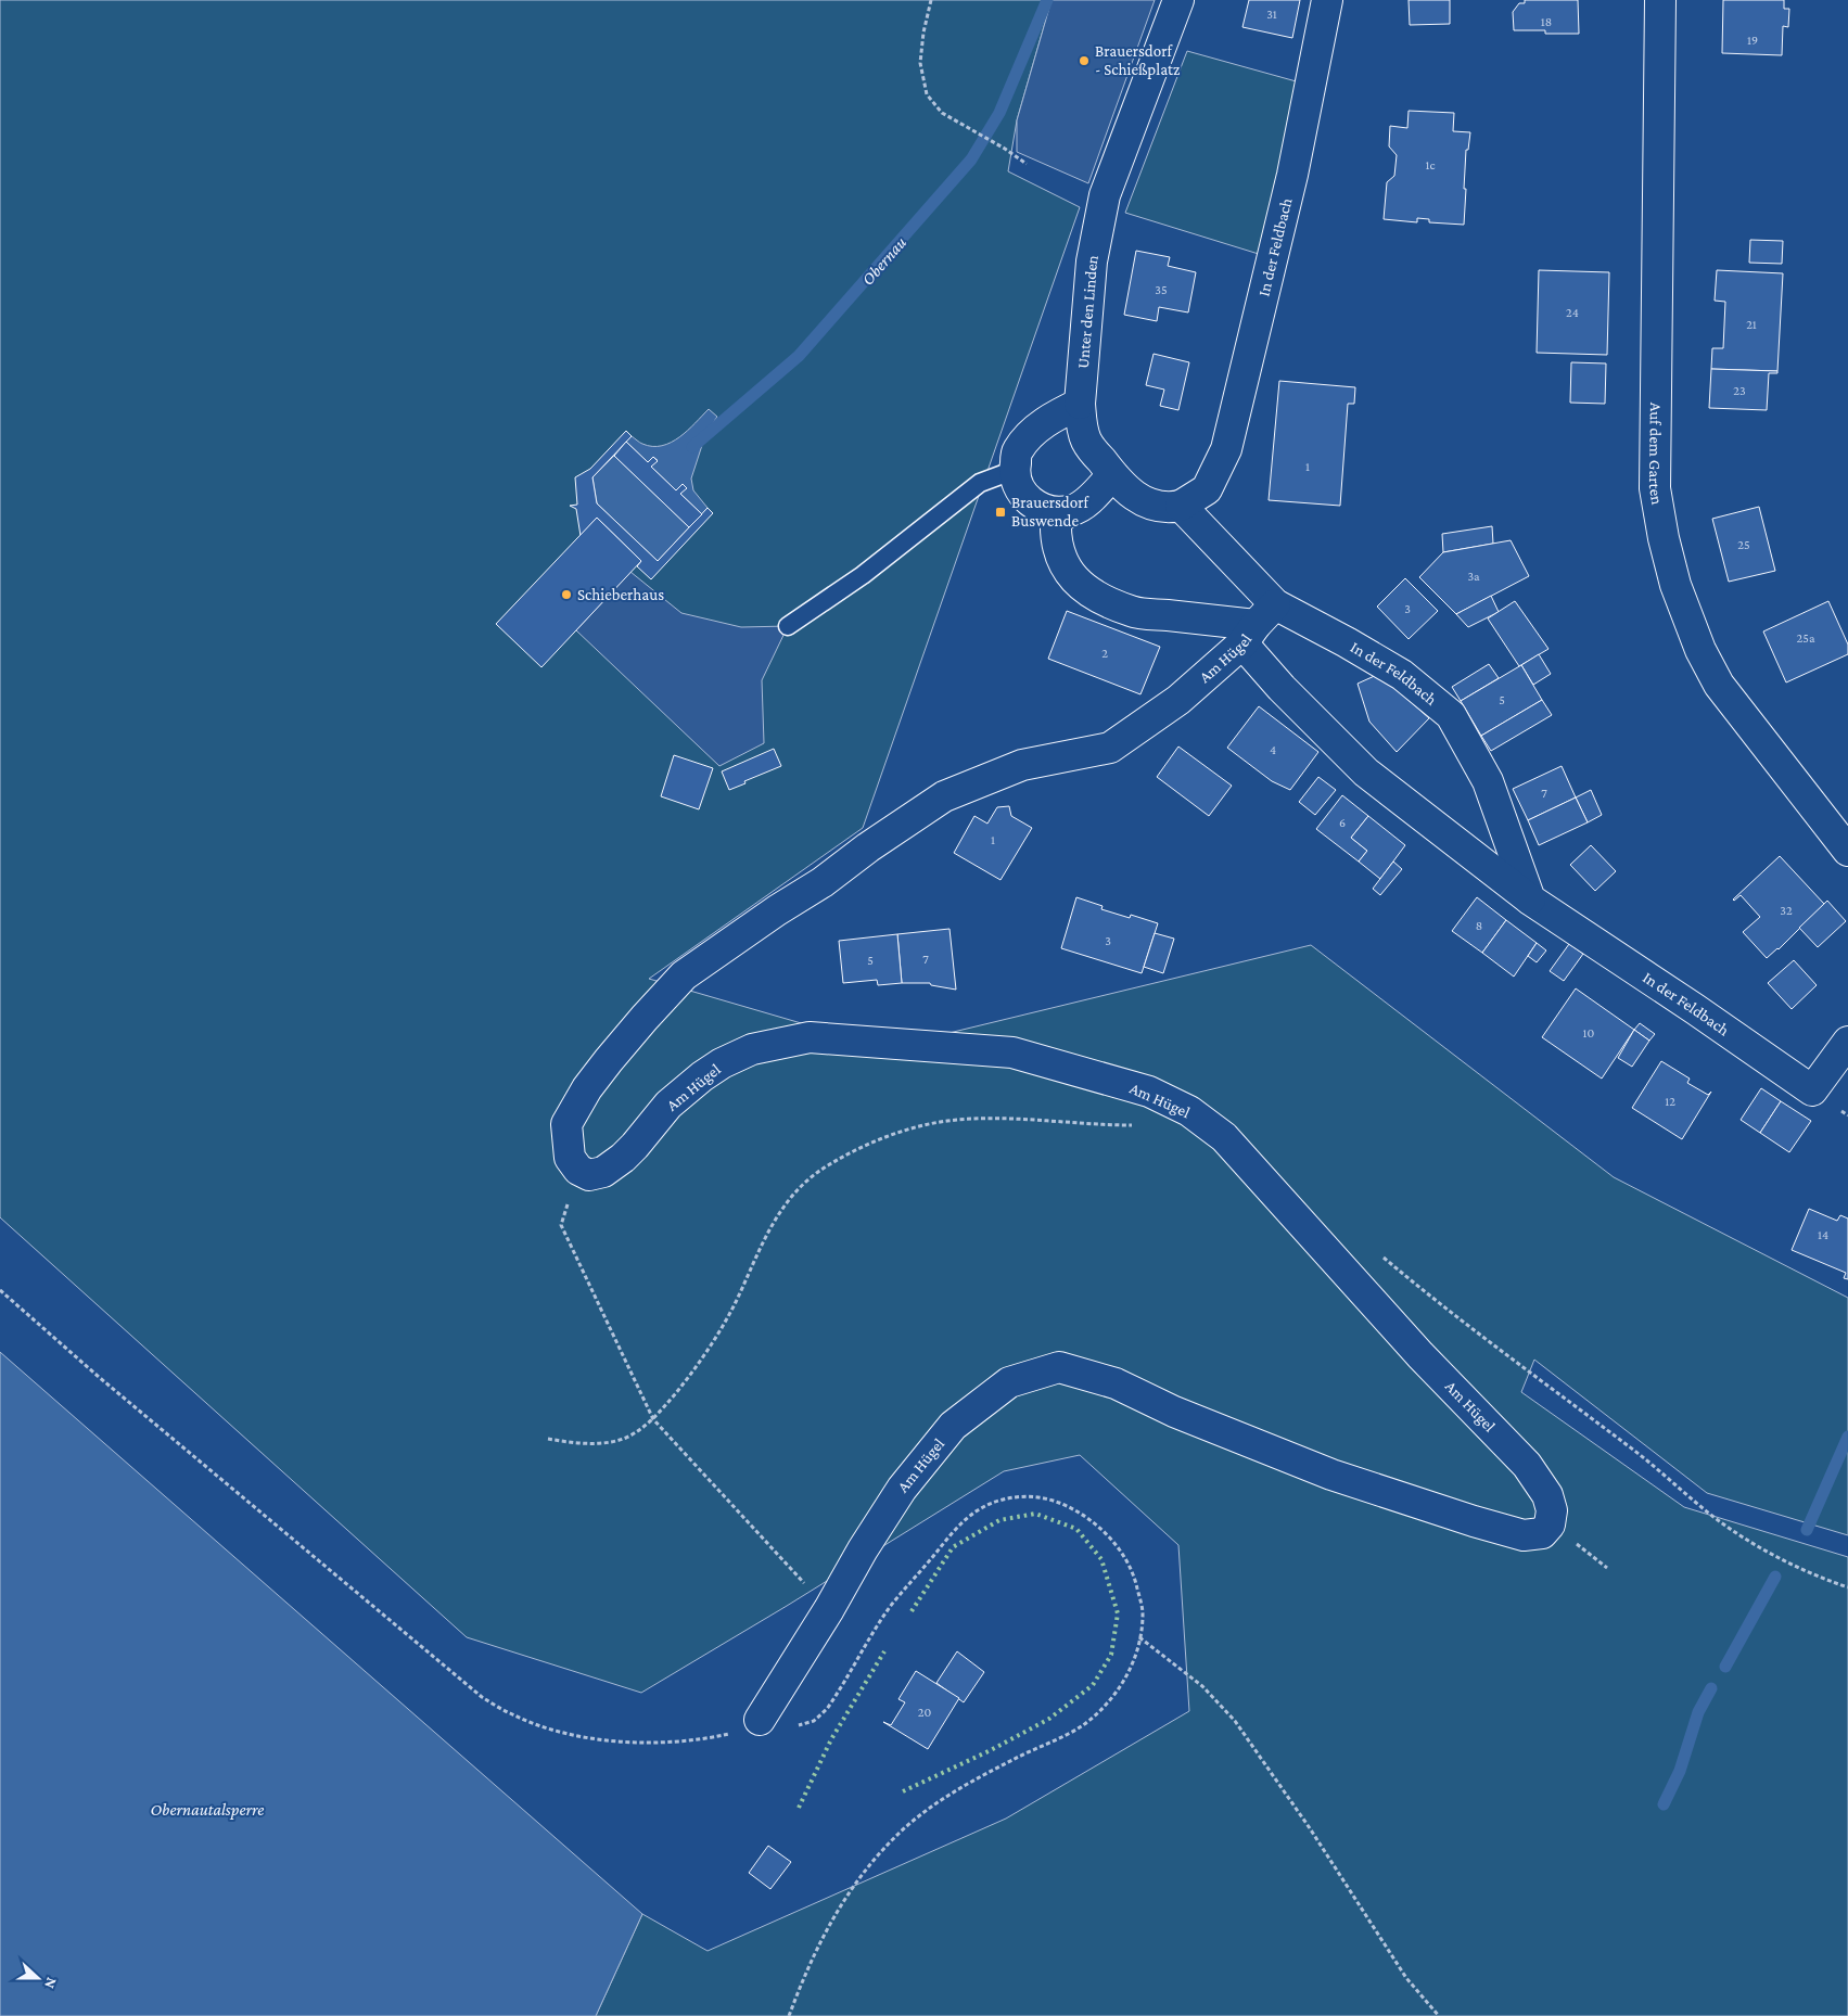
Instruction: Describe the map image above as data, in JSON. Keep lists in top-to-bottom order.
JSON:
{
  "streets": {
    "street": [
      "In der Feldbach",
      "Unter den Linden",
      "Auf dem Garten",
      "Am Hügel"
    ]
  },
  "crossings": [
    ["In der Feldbach", "Am Hügel"]
  ],
  "water": ["Obernau", "Obernautalsperre"],
  "places": {
    "other": ["Brauersdorf - Schießplatz", "Schieberhaus"],
    "transit": ["Brauersdorf Buswende"]
  },
  "house_numbers": [
    "31",
    "18",
    "19",
    "1c",
    "35",
    "24",
    "21",
    "23",
    "1",
    "25",
    "3a",
    "3",
    "25a",
    "2",
    "5",
    "4",
    "7",
    "6",
    "1",
    "32",
    "8",
    "3",
    "7",
    "5",
    "10",
    "12",
    "14",
    "20"
  ],
  "north": "right"
}
